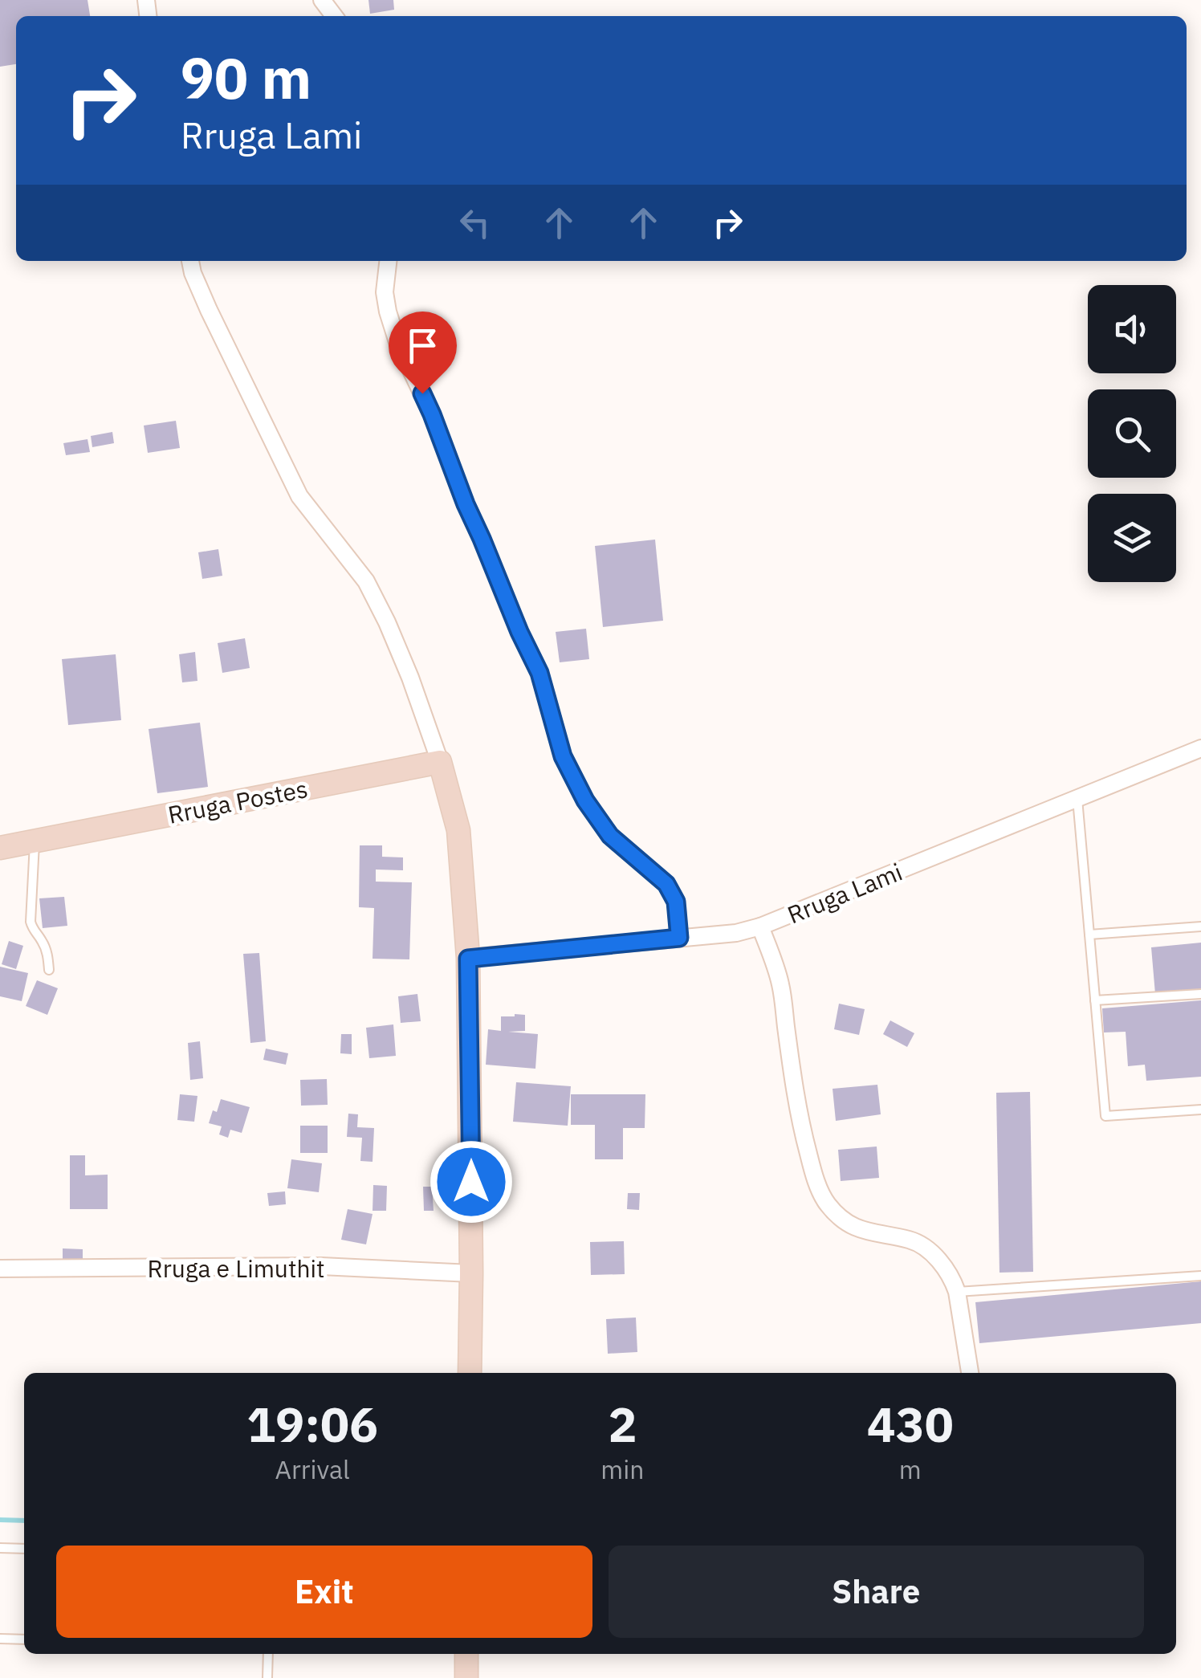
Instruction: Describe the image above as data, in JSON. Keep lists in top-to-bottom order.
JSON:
{
  "streets": {
    "street": ["Rruga Postes", "Rruga Lami", "Rruga e Limuthit"]
  },
  "page": {
    "turn": ["90 m", "Rruga Lami"],
    "eta": [
      "19:06",
      "Arrival",
      "2",
      "min",
      "430",
      "m"
    ],
    "buttons": ["Exit", "Share"]
  }
}
